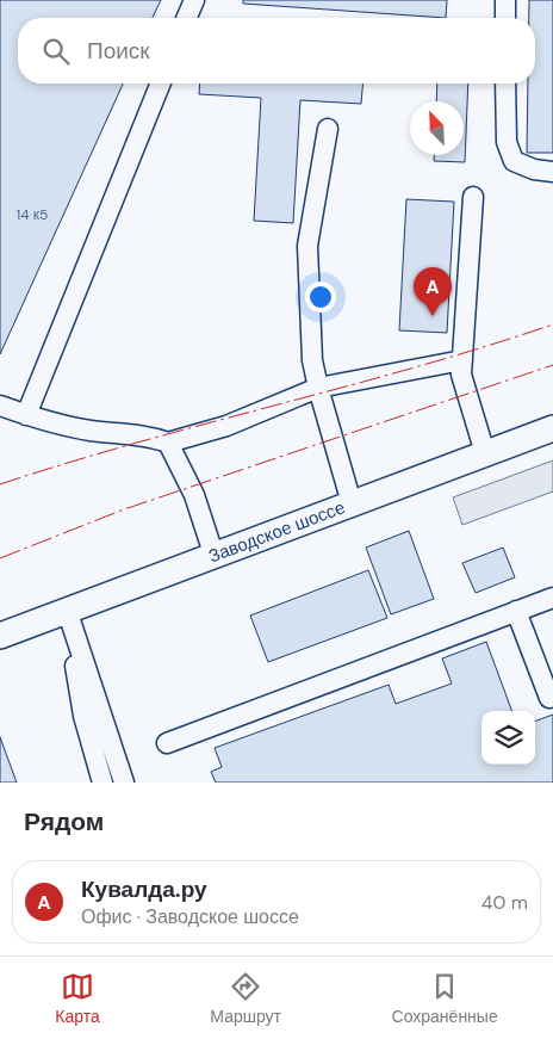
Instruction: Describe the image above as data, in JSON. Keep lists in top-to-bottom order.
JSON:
{
  "streets": {
    "main road": ["Заводское шоссе"]
  },
  "house_numbers": ["14 к5"],
  "north": "top left",
  "page": {
    "search": "Поиск",
    "pins": "A",
    "heading": "Рядом",
    "list": [
      {
        "mark": "A",
        "name": "Кувалда.ру",
        "note": "Офис · Заводское шоссе",
        "value": "40 m"
      }
    ],
    "nav": ["Карта", "Маршрут", "Сохранённые"]
  }
}
